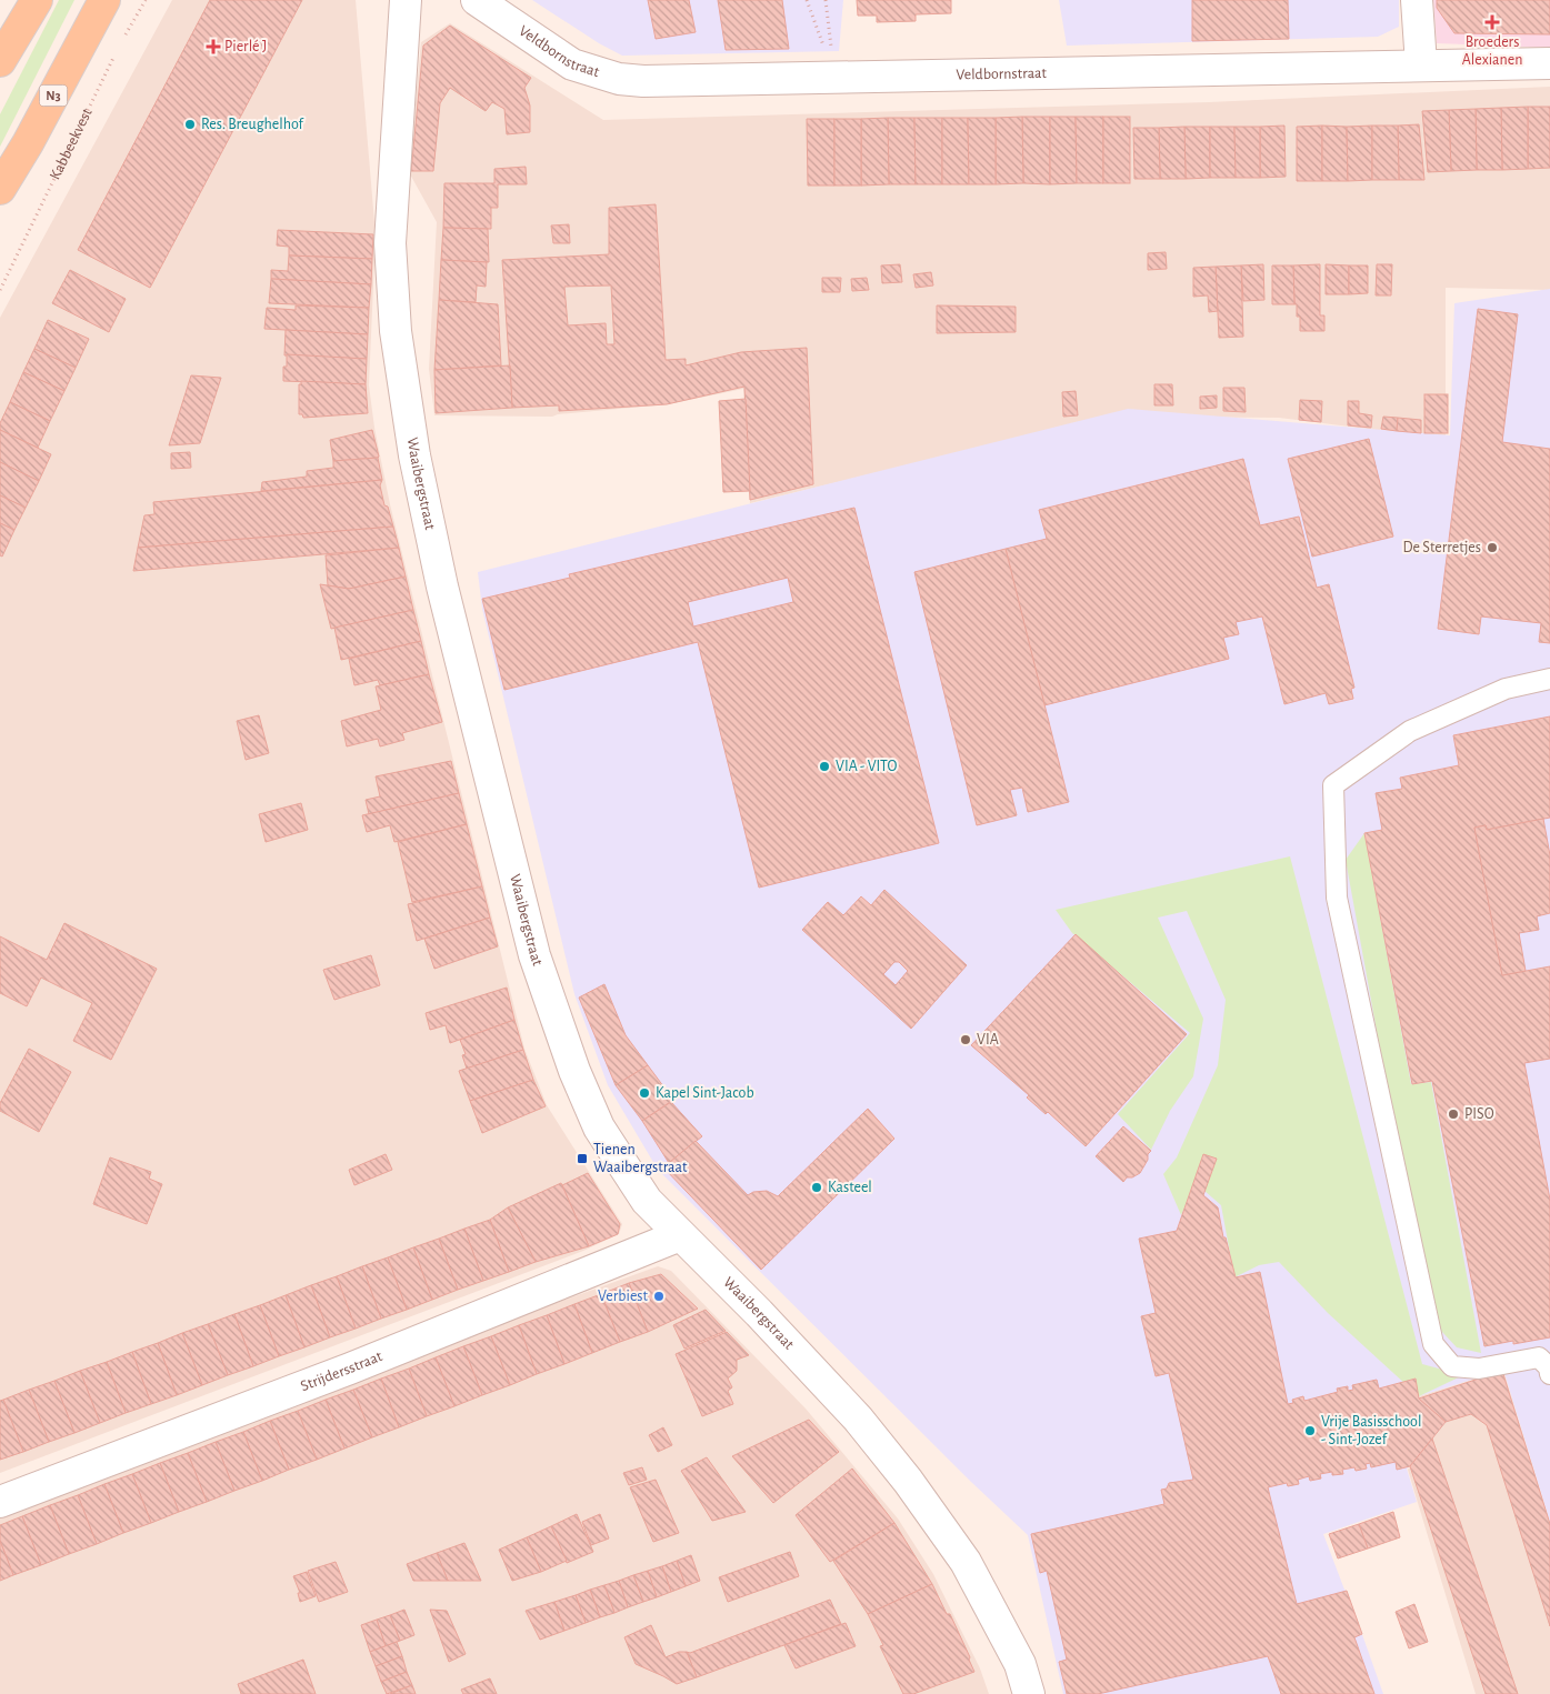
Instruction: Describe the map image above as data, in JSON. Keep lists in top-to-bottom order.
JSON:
{
  "streets": {
    "main road": ["N3"],
    "street": ["Veldbornstraat", "Waaibergstraat", "Strijdersstraat"],
    "path": ["Kabbeekvest"]
  },
  "crossings": [
    ["Waaibergstraat", "Strijdersstraat"]
  ],
  "places": {
    "health": ["Broeders Alexianen", "Pierlé J"],
    "other": [
      "Res. Breughelhof",
      "De Sterretjes",
      "VIA - VITO",
      "VIA",
      "Kapel Sint-Jacob",
      "PISO",
      "Kasteel",
      "Verbiest",
      "Vrije Basisschool - Sint-Jozef"
    ],
    "transit": ["Tienen Waaibergstraat"]
  }
}
